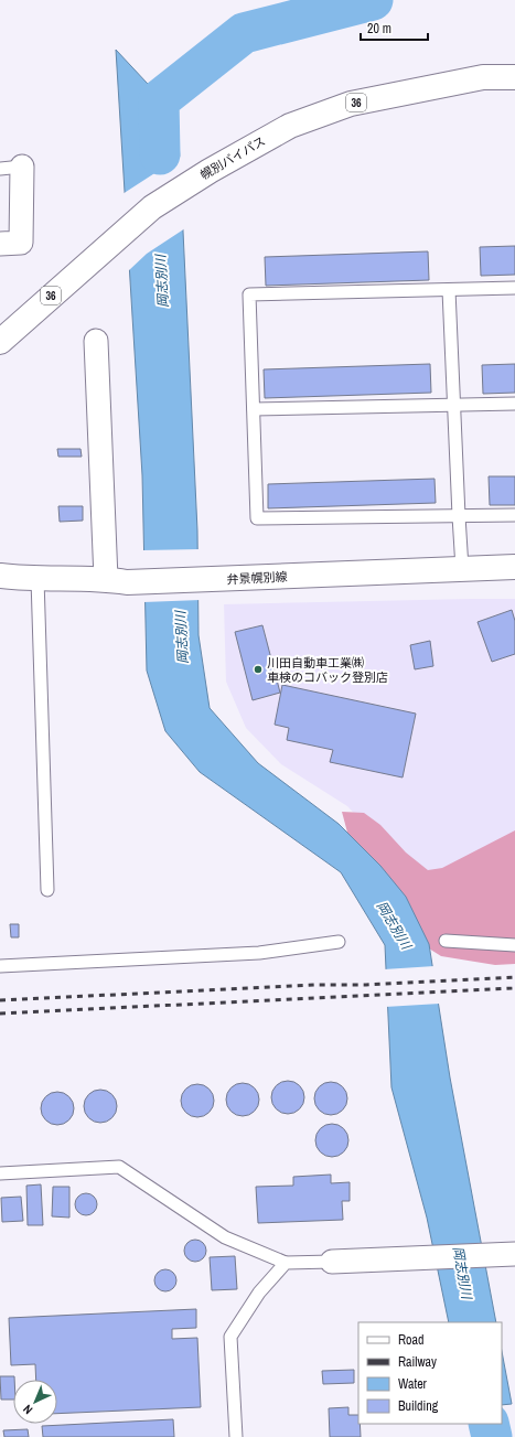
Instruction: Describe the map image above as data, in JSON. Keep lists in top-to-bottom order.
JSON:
{
  "streets": {
    "main road": ["36", "幌別バイパス", "弁景幌別線"]
  },
  "water": ["岡志別川"],
  "places": ["川田自動車工業㈱ 車検のコバック登別店"],
  "legend": [
    "Road",
    "Railway",
    "Water",
    "Building"
  ],
  "scale_bar": "20 m",
  "north": "bottom left"
}
